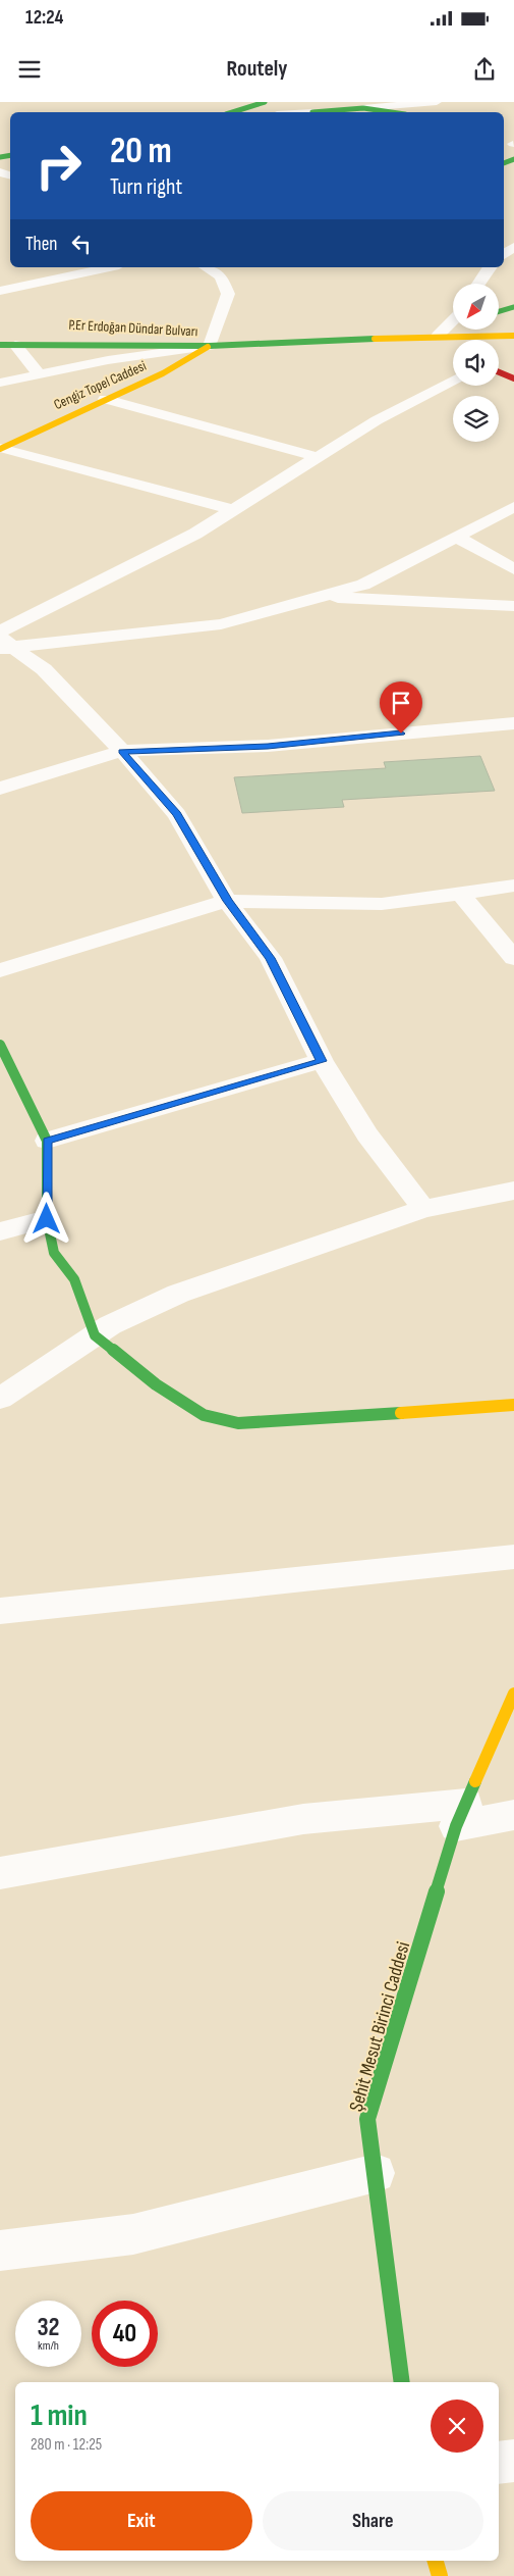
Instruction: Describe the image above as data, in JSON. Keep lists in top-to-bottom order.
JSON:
{
  "streets": {
    "main road": ["P.Er Erdoğan Dündar Bulvarı", "Cengiz Topel Caddesi", "Şehit Mesut Birinci Caddesi"]
  },
  "crossings": [
    ["P.Er Erdoğan Dündar Bulvarı", "Cengiz Topel Caddesi"]
  ],
  "north": "bottom left",
  "page": {
    "status": "12:24",
    "header": "Routely",
    "turn": ["20 m", "Turn right"],
    "then": "Then",
    "speed": "32 km/h",
    "limit": "40",
    "heading": ["1 min", "280 m · 12:25"],
    "buttons": ["Exit", "Share"]
  }
}
